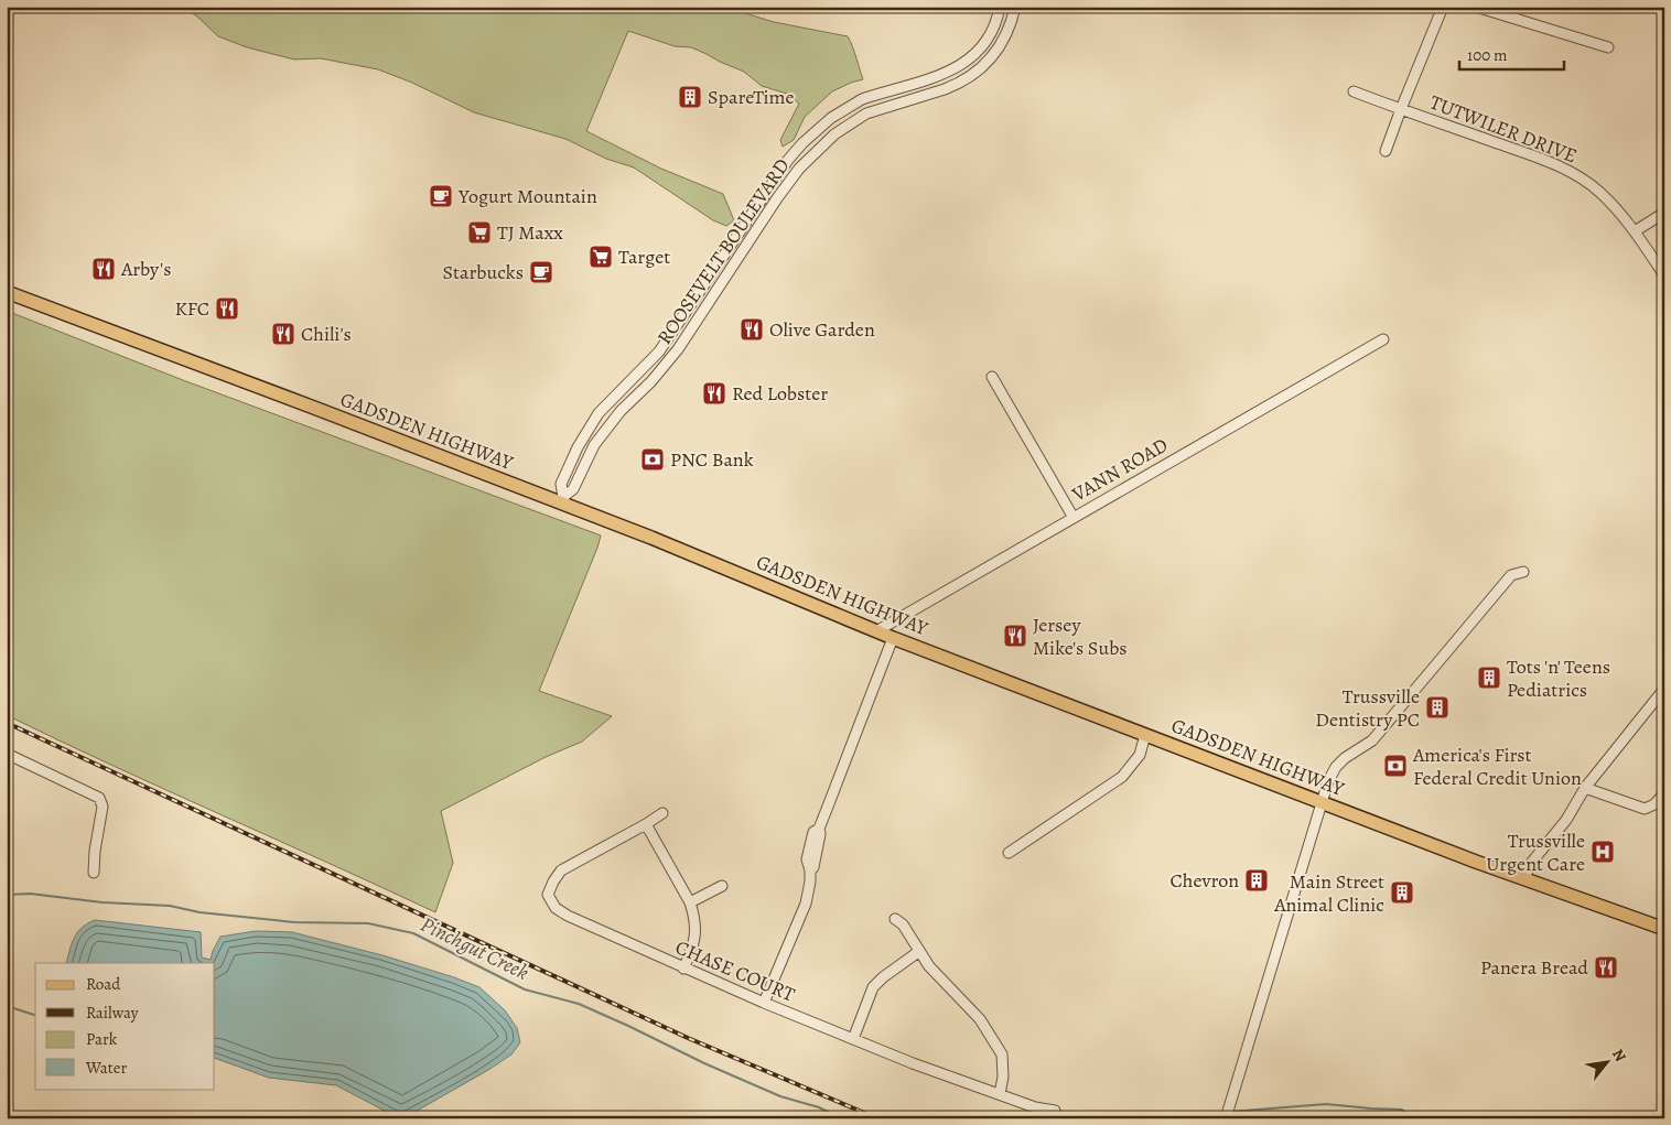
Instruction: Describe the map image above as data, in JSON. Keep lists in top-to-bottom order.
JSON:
{
  "streets": {
    "main road": ["GADSDEN HIGHWAY"],
    "street": [
      "TUTWILER DRIVE",
      "ROOSEVELT BOULEVARD",
      "VANN ROAD",
      "CHASE COURT"
    ]
  },
  "crossings": [
    ["ROOSEVELT BOULEVARD", "GADSDEN HIGHWAY"],
    ["GADSDEN HIGHWAY", "VANN ROAD"]
  ],
  "water": ["Pinchgut Creek"],
  "places": {
    "building": [
      "SpareTime",
      "Tots 'n' Teens Pediatrics",
      "Trussville Dentistry PC",
      "Chevron",
      "Main Street Animal Clinic"
    ],
    "cafe": ["Yogurt Mountain", "Starbucks"],
    "supermarket": ["TJ Maxx", "Target"],
    "restaurant": [
      "Arby's",
      "KFC",
      "Olive Garden",
      "Chili's",
      "Red Lobster",
      "Jersey Mike's Subs",
      "Panera Bread"
    ],
    "bank": ["PNC Bank", "America's First Federal Credit Union"],
    "hospital": ["Trussville Urgent Care"]
  },
  "legend": [
    "Road",
    "Railway",
    "Park",
    "Water"
  ],
  "scale_bar": "100 m",
  "north": "top right"
}
